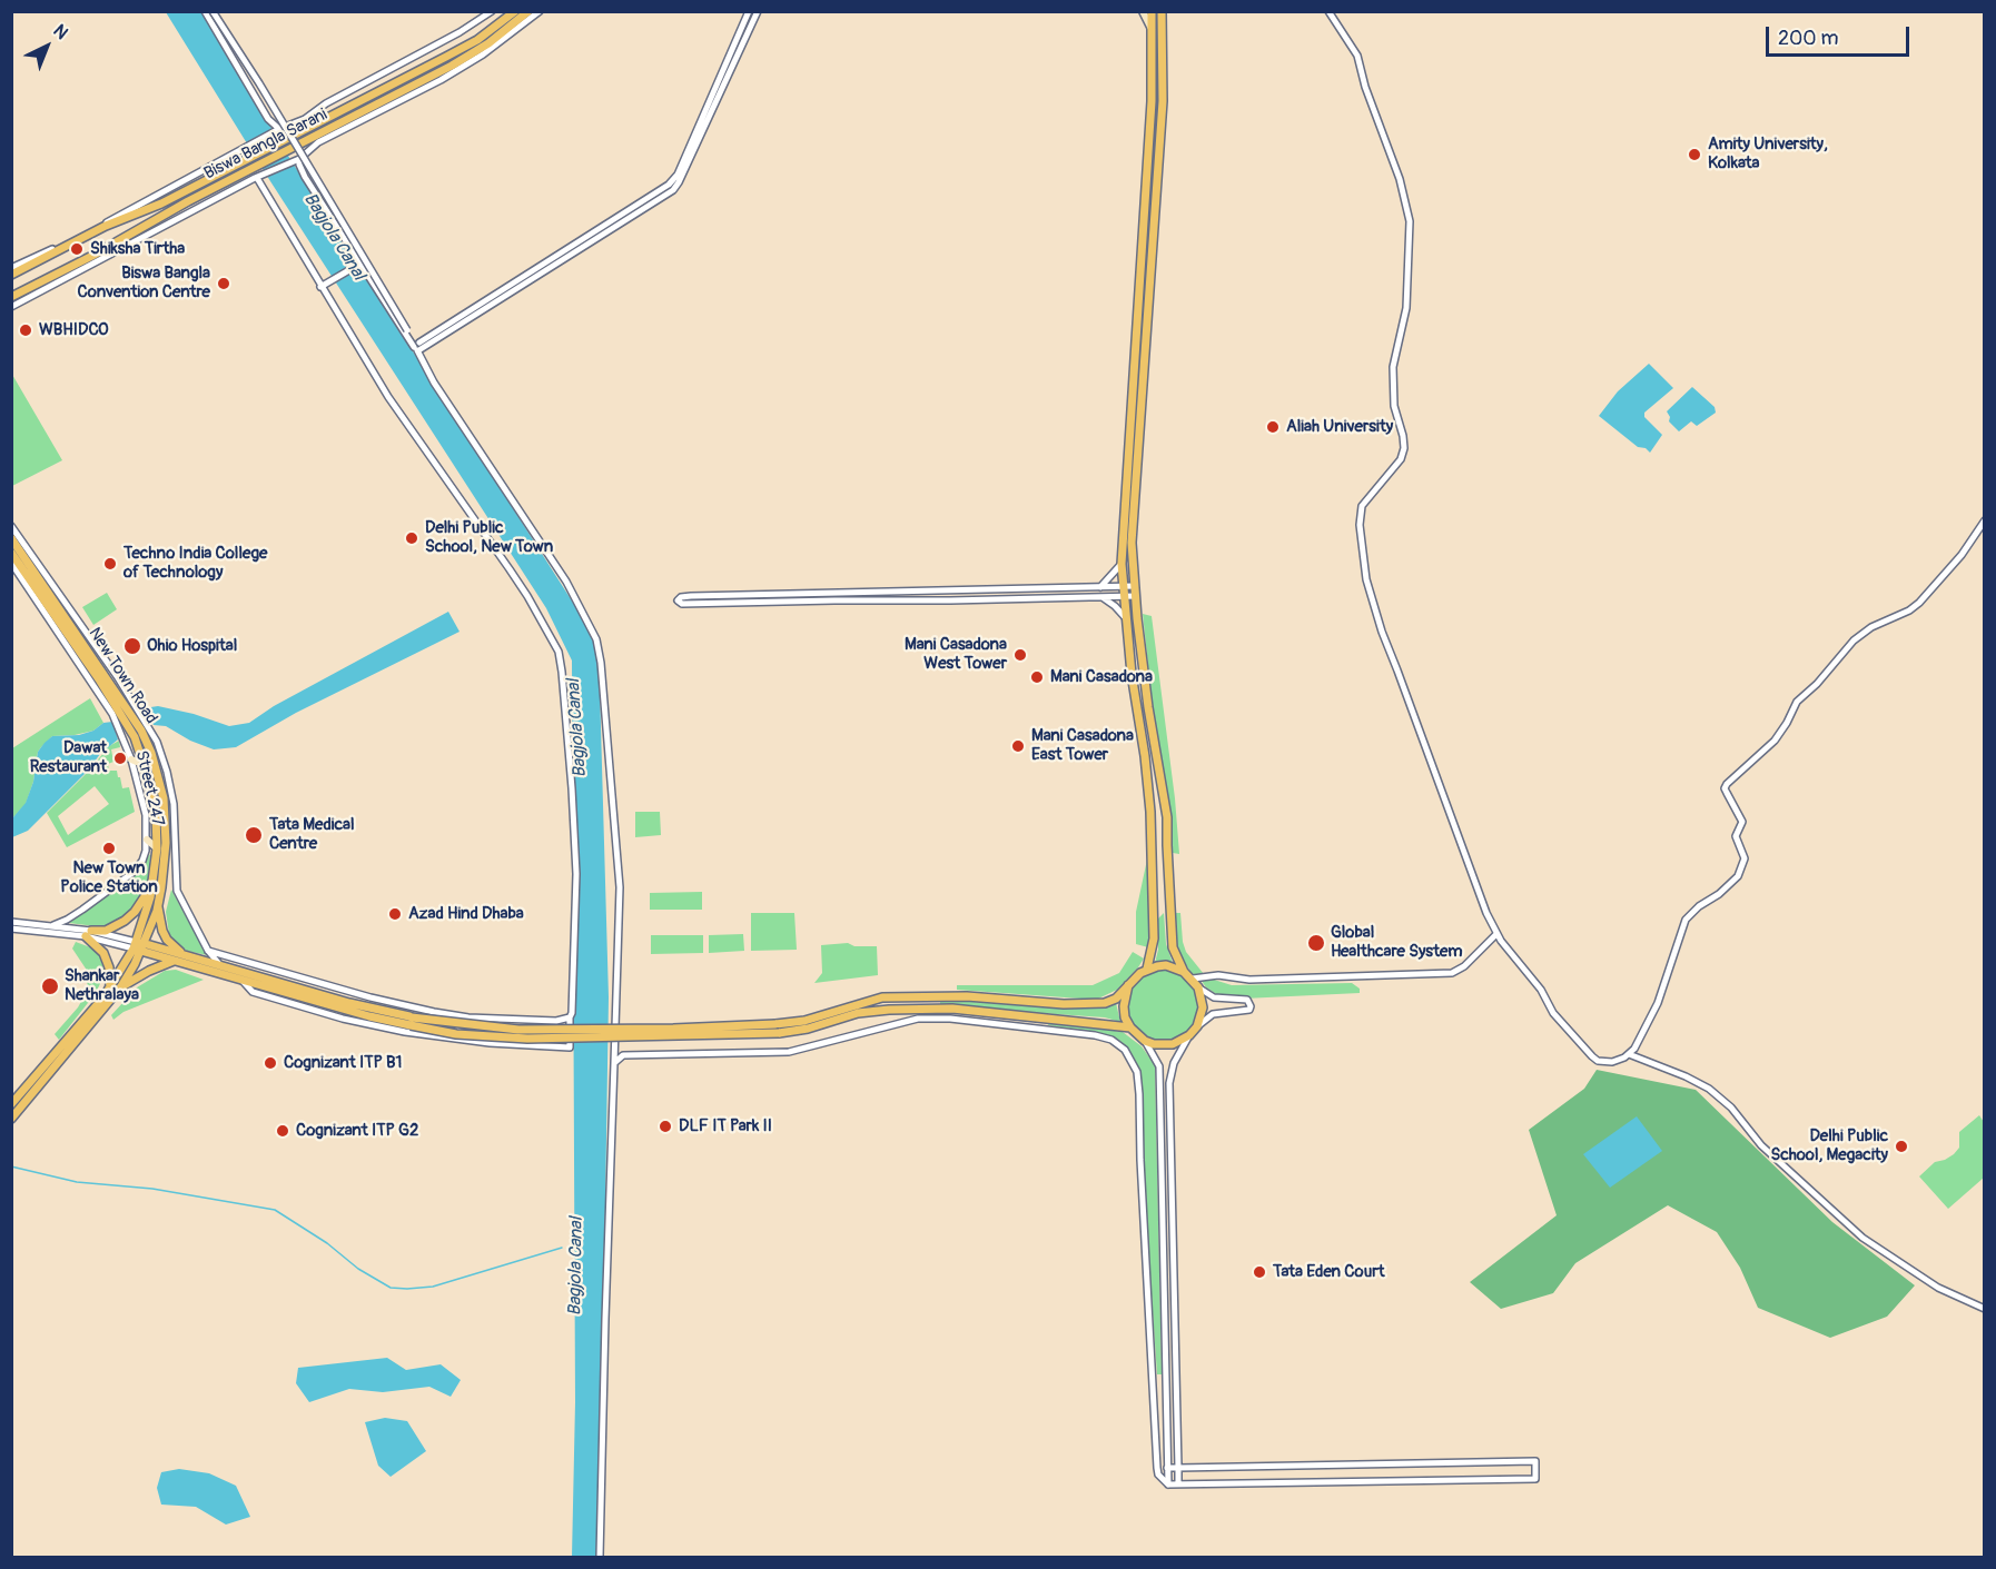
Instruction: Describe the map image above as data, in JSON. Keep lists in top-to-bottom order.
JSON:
{
  "streets": {
    "main road": ["Biswa Bangla Sarani", "New Town Road"],
    "street": ["Street 247"]
  },
  "water": ["Bagjola Canal"],
  "places": [
    "Amity University, Kolkata",
    "Shiksha Tirtha",
    "Biswa Bangla Convention Centre",
    "WBHIDCO",
    "Aliah University",
    "Delhi Public School, New Town",
    "Techno India College of Technology",
    "Ohio Hospital",
    "Mani Casadona West Tower",
    "Mani Casadona",
    "Mani Casadona East Tower",
    "Dawat Restaurant",
    "Tata Medical Centre",
    "New Town Police Station",
    "Azad Hind Dhaba",
    "Global Healthcare System",
    "Shankar Nethralaya",
    "Cognizant ITP B1",
    "DLF IT Park II",
    "Cognizant ITP G2",
    "Delhi Public School, Megacity",
    "Tata Eden Court"
  ],
  "scale_bar": "200 m",
  "north": "top right"
}
